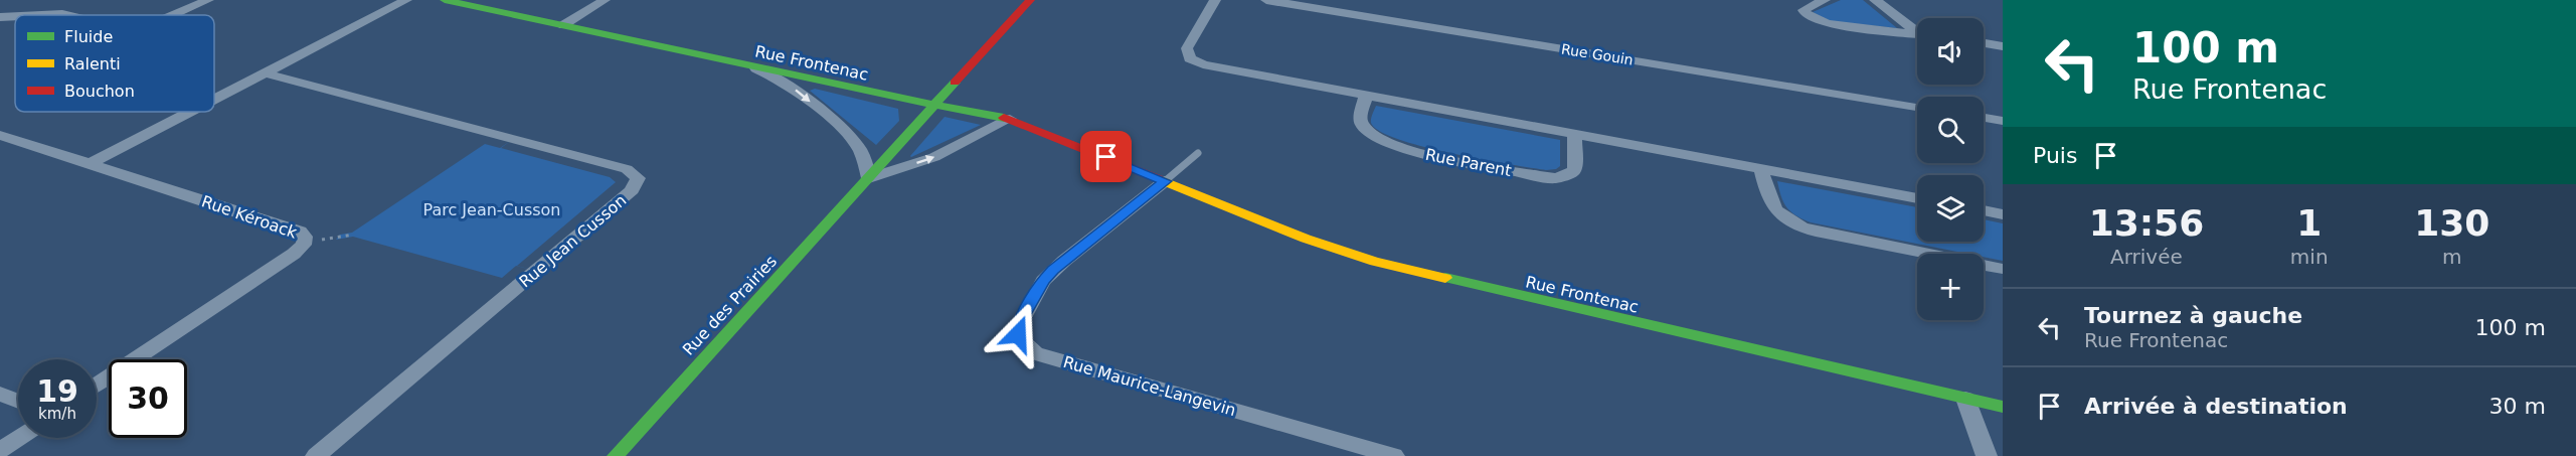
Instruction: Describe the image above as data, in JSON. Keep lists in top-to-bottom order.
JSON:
{
  "streets": {
    "street": [
      "Rue Gouin",
      "Rue Frontenac",
      "Rue Parent",
      "Rue Kéroack",
      "Rue Jean Cusson",
      "Rue des Prairies",
      "Rue Maurice-Langevin"
    ]
  },
  "crossings": [
    ["Rue Frontenac", "Rue des Prairies"],
    ["Rue Frontenac", "Rue Maurice-Langevin"]
  ],
  "parks": ["Parc Jean-Cusson"],
  "legend": ["Fluide", "Ralenti", "Bouchon"],
  "page": {
    "turn": ["100 m", "Rue Frontenac"],
    "map_buttons": "+",
    "then": "Puis",
    "eta": [
      "13:56",
      "Arrivée",
      "1",
      "min",
      "130",
      "m"
    ],
    "list": [
      {
        "name": "Tournez à gauche",
        "note": "Rue Frontenac",
        "value": "100 m"
      },
      {
        "name": "Arrivée à destination",
        "value": "30 m"
      }
    ],
    "speed": "19 km/h",
    "limit": "30"
  }
}
